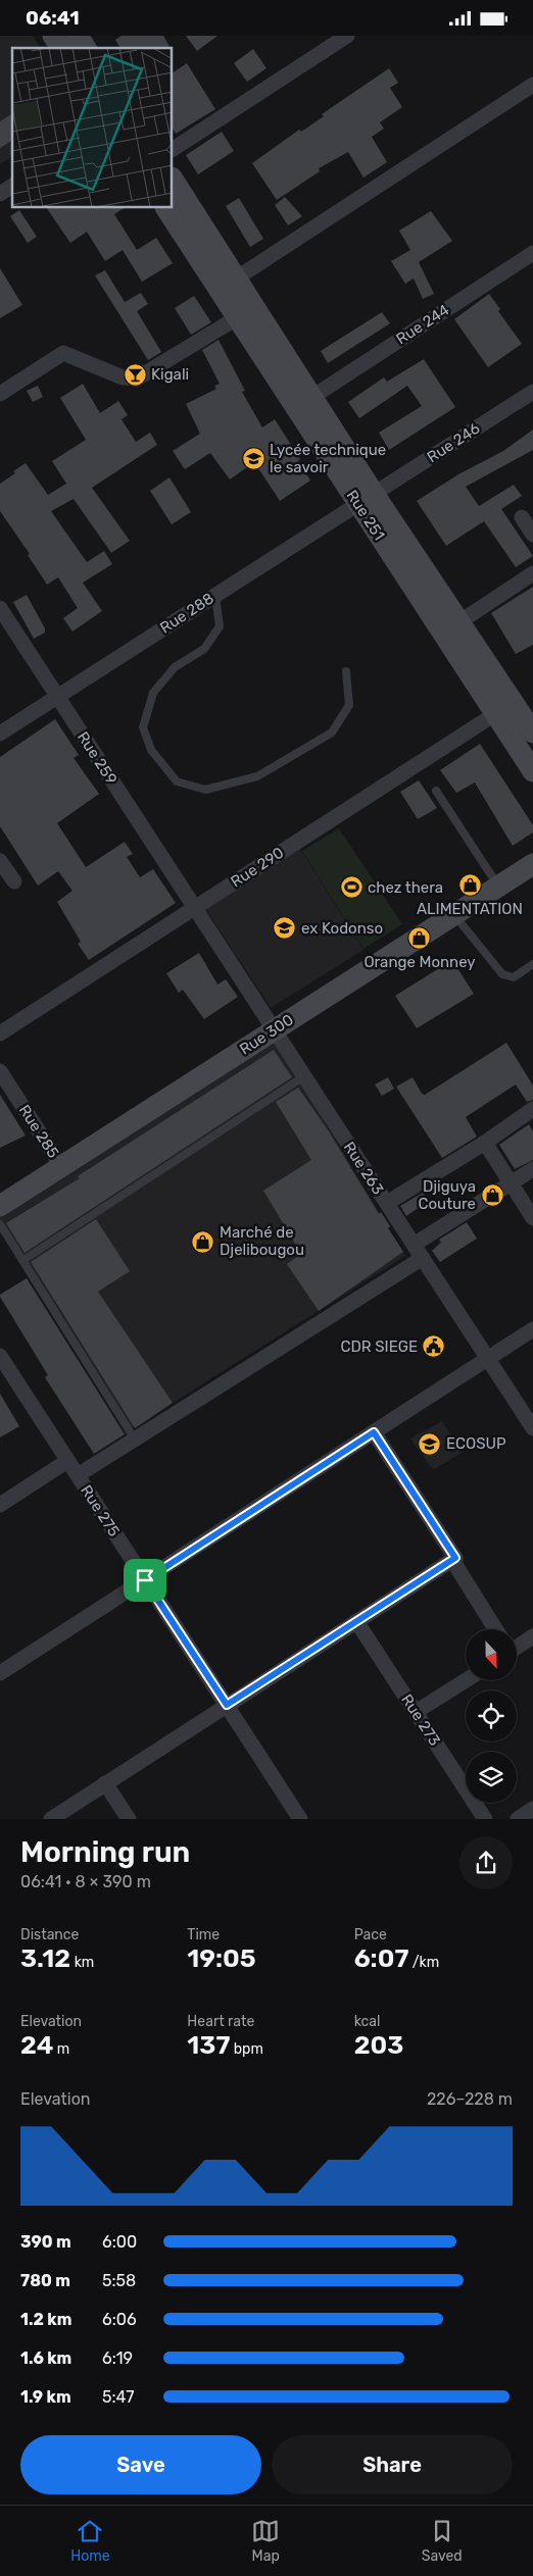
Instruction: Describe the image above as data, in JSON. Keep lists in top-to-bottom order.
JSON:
{
  "streets": {
    "main road": ["Rue 251", "Rue 300"],
    "street": [
      "Rue 244",
      "Rue 246",
      "Rue 288",
      "Rue 259",
      "Rue 290",
      "Rue 285",
      "Rue 263",
      "Rue 275",
      "Rue 273"
    ]
  },
  "crossings": [
    ["Rue 244", "Rue 251"],
    ["Rue 246", "Rue 251"],
    ["Rue 246", "Rue 288"],
    ["Rue 251", "Rue 288"],
    ["Rue 251", "Rue 290"],
    ["Rue 288", "Rue 259"],
    ["Rue 259", "Rue 290"],
    ["Rue 259", "Rue 263"],
    ["Rue 290", "Rue 263"],
    ["Rue 300", "Rue 285"],
    ["Rue 300", "Rue 263"]
  ],
  "places": {
    "bar": ["Kigali"],
    "school or university": ["Lycée technique le savoir", "ex Kodonso", "ECOSUP"],
    "shop": [
      "ALIMENTATION",
      "Orange Monney",
      "Djiguya Couture",
      "Marché de Djelibougou"
    ],
    "sports": ["chez thera"],
    "public building": ["CDR SIEGE"]
  },
  "north": "bottom",
  "page": {
    "status": "06:41",
    "heading": ["Morning run", "06:41 · 8 × 390 m"],
    "stats": [
      ["Distance", "3.12 km"],
      ["Time", "19:05"],
      ["Pace", "6:07 /km"],
      ["Elevation", "24 m"],
      ["Heart rate", "137 bpm"],
      ["kcal", "203"]
    ],
    "chart": ["Elevation", "226–228 m"],
    "list": [
      {
        "name": "390 m",
        "note": "6:00"
      },
      {
        "name": "780 m",
        "note": "5:58"
      },
      {
        "name": "1.2 km",
        "note": "6:06"
      },
      {
        "name": "1.6 km",
        "note": "6:19"
      },
      {
        "name": "1.9 km",
        "note": "5:47"
      }
    ],
    "buttons": ["Save", "Share"],
    "tabs": ["Home", "Map", "Saved"]
  }
}
